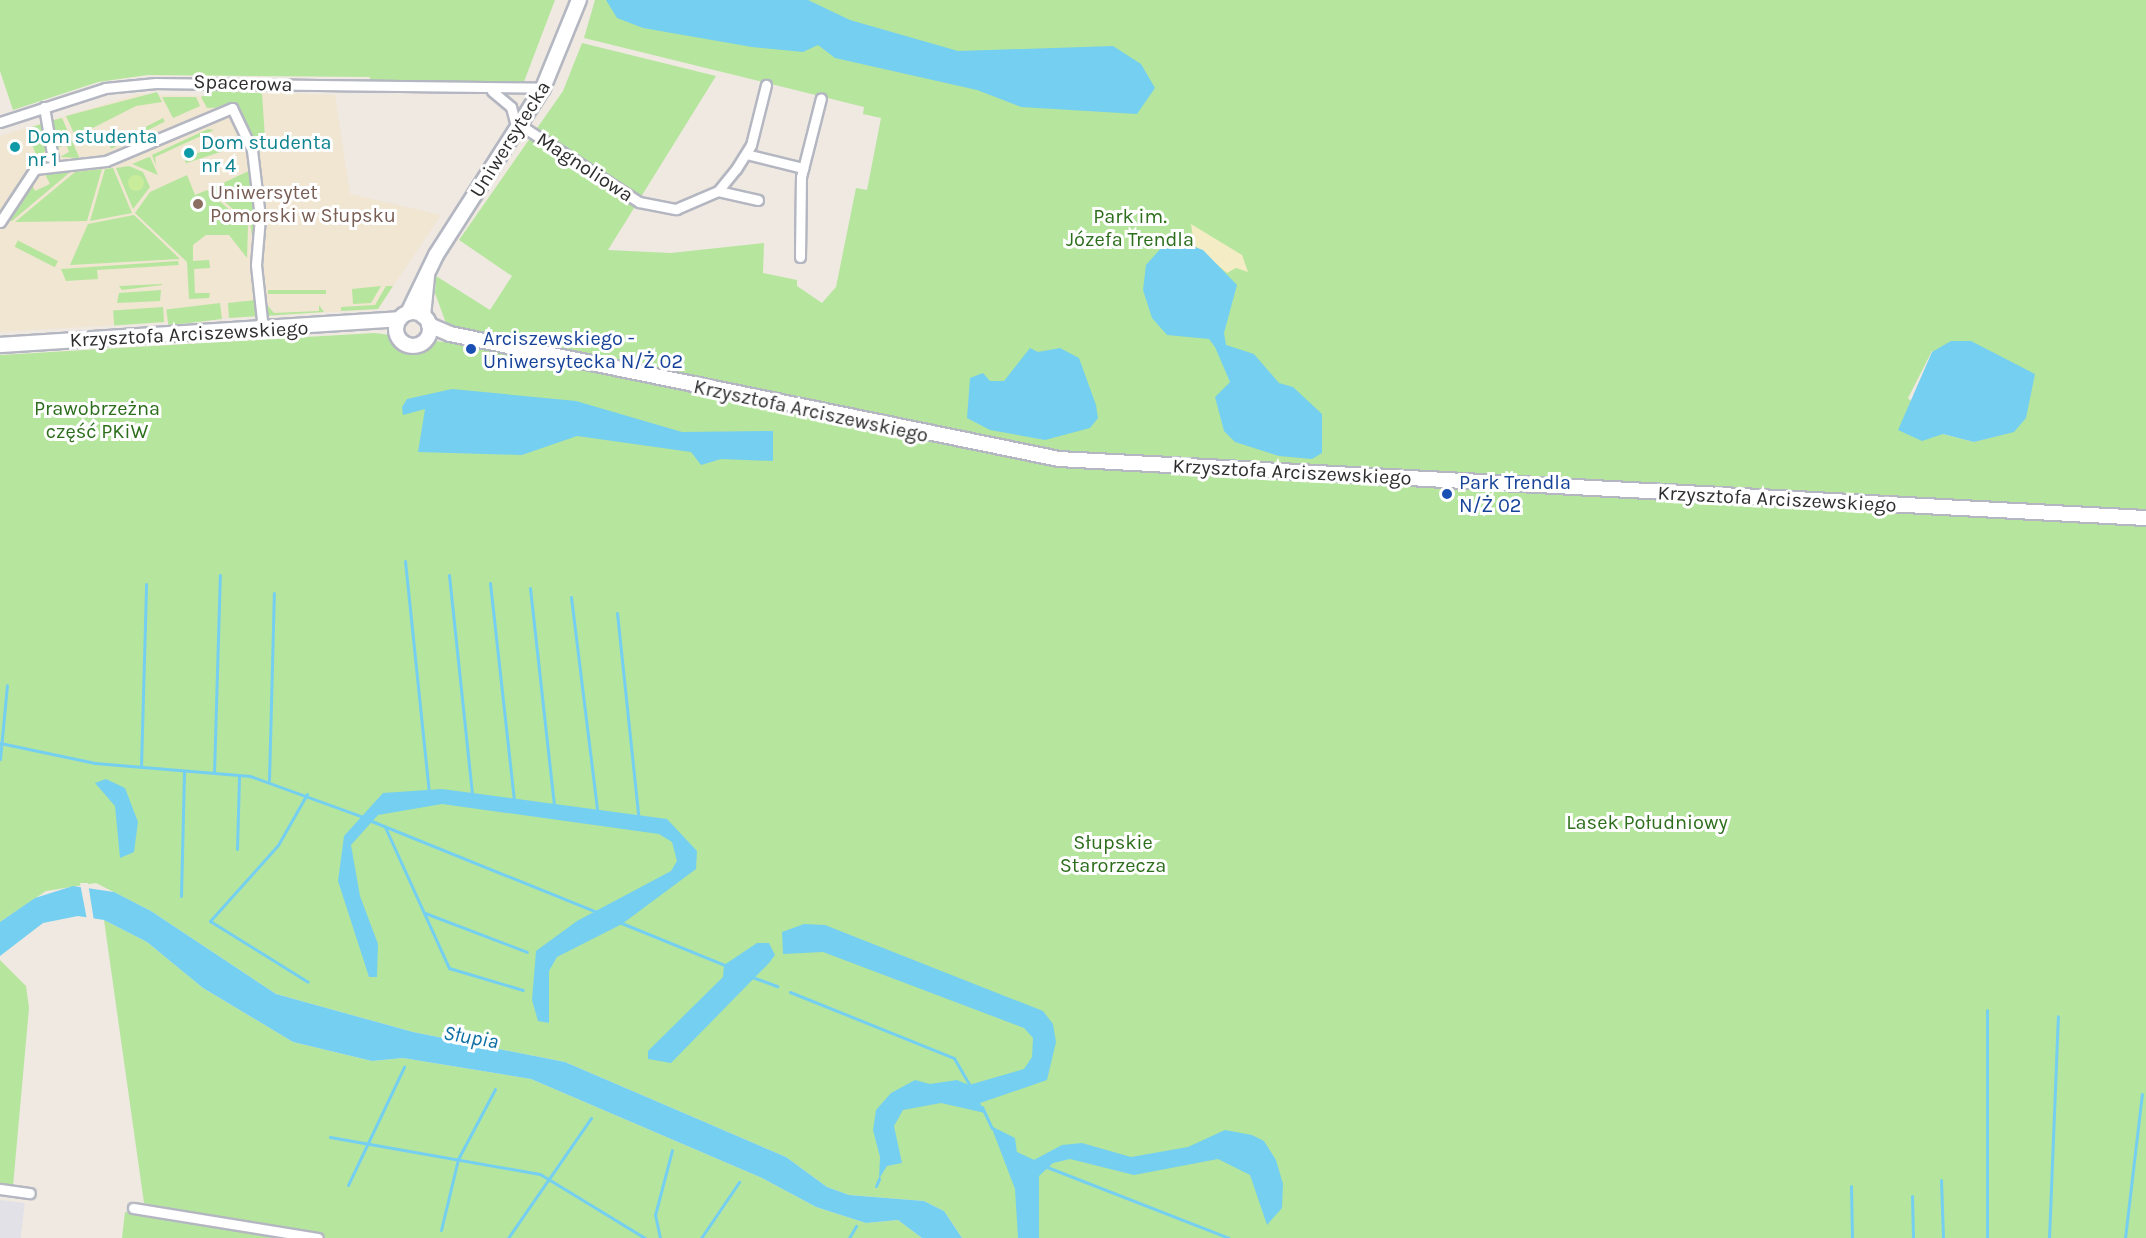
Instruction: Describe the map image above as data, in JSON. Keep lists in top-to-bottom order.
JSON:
{
  "streets": {
    "street": [
      "Spacerowa",
      "Uniwersytecka",
      "Magnoliowa",
      "Krzysztofa Arciszewskiego"
    ]
  },
  "crossings": [
    ["Spacerowa", "Uniwersytecka"],
    ["Uniwersytecka", "Magnoliowa"],
    ["Uniwersytecka", "Krzysztofa Arciszewskiego"]
  ],
  "water": ["Słupia"],
  "parks": [
    "Park im. Józefa Trendla",
    "Prawobrzeżna część PKiW",
    "Lasek Południowy",
    "Słupskie Starorzecza"
  ],
  "places": [
    "Dom studenta nr 1",
    "Dom studenta nr 4",
    "Uniwersytet Pomorski w Słupsku",
    "Arciszewskiego - Uniwersytecka N/Ż 02",
    "Park Trendla N/Ż 02"
  ]
}
